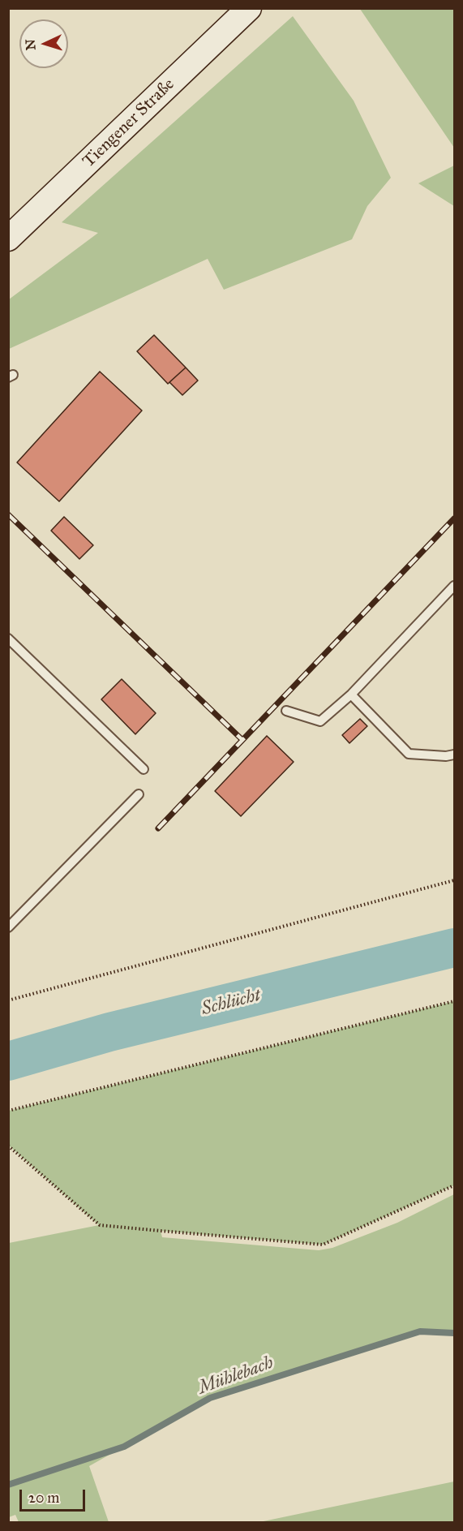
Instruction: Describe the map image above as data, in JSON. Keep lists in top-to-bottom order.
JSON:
{
  "streets": {
    "main road": ["Tiengener Straße"]
  },
  "water": ["Schlücht", "Mühlebach"],
  "scale_bar": "20 m",
  "north": "left"
}
